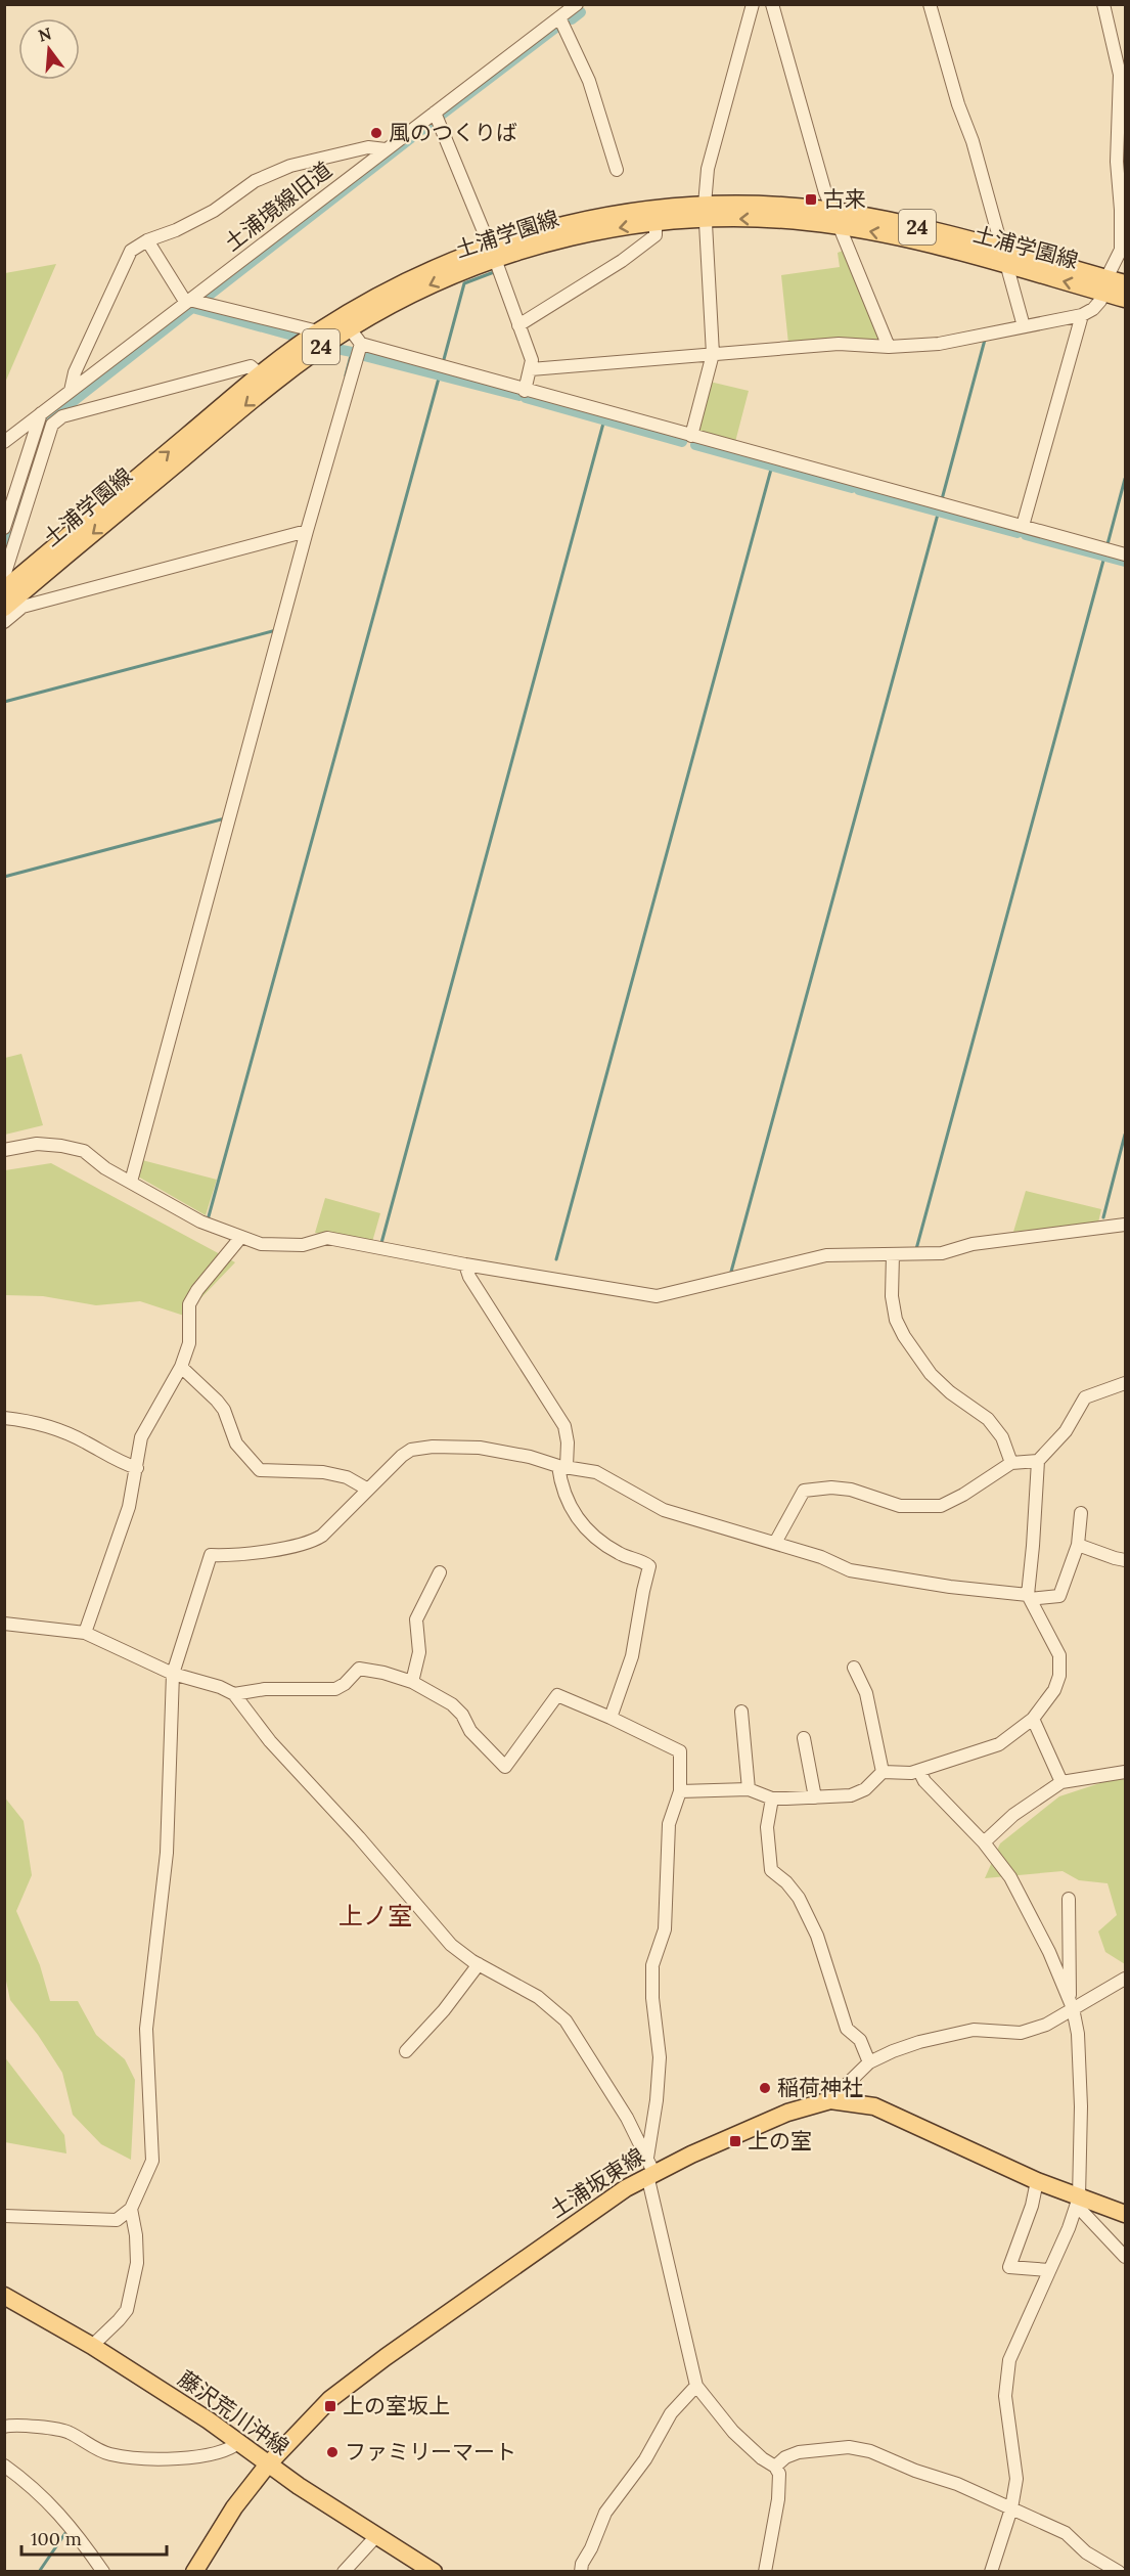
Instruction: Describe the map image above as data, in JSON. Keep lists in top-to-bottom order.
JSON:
{
  "streets": {
    "main road": [
      "24",
      "土浦学園線",
      "土浦坂東線",
      "藤沢荒川沖線"
    ],
    "street": ["土浦境線旧道"]
  },
  "crossings": [
    ["土浦坂東線", "藤沢荒川沖線"]
  ],
  "districts": ["上ノ室"],
  "places": {
    "other": ["風のつくりば", "稲荷神社", "ファミリーマート"],
    "transit": ["古来", "上の室", "上の室坂上"]
  },
  "scale_bar": "100 m",
  "north": "top"
}
